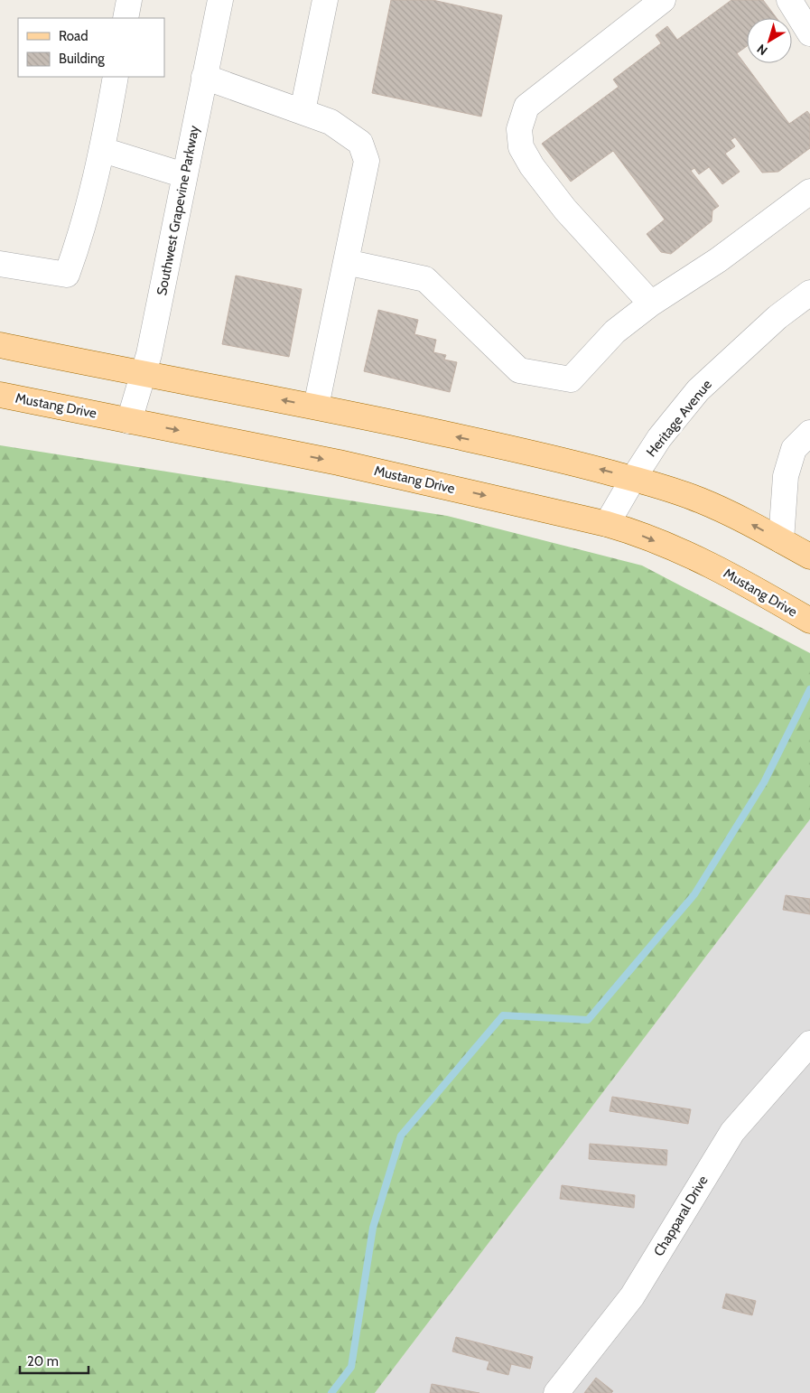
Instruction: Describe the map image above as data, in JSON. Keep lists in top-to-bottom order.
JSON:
{
  "streets": {
    "main road": ["Mustang Drive"],
    "street": ["Southwest Grapevine Parkway", "Heritage Avenue", "Chapparal Drive"]
  },
  "crossings": [
    ["Southwest Grapevine Parkway", "Mustang Drive"],
    ["Mustang Drive", "Heritage Avenue"]
  ],
  "legend": ["Road", "Building"],
  "scale_bar": "20 m",
  "north": "bottom left"
}
